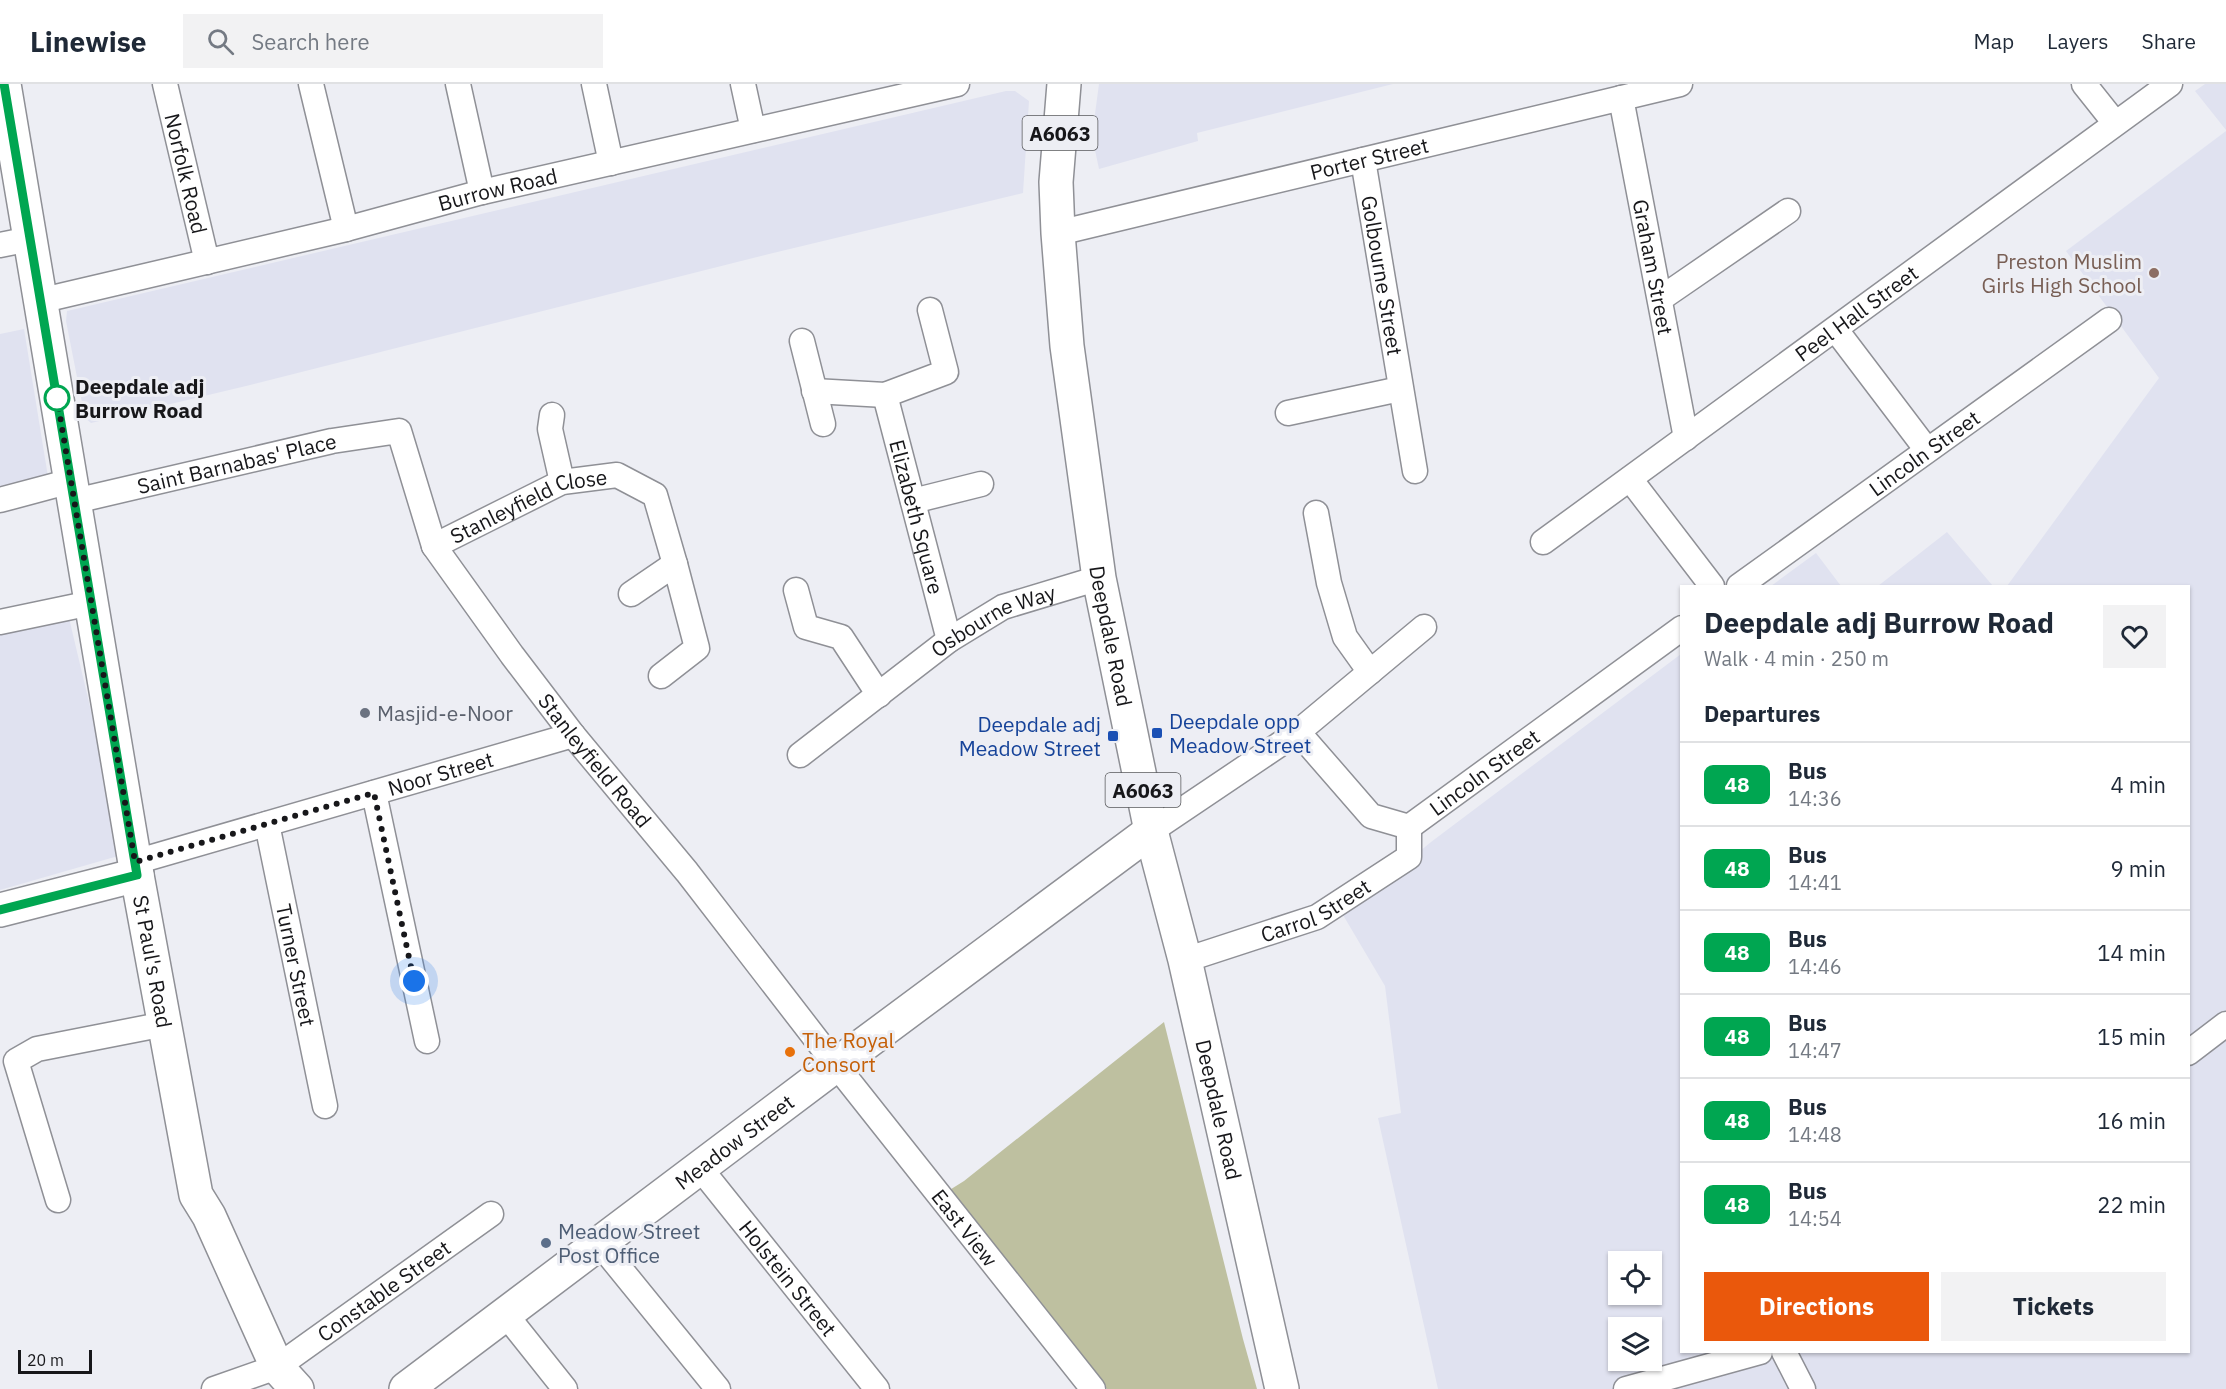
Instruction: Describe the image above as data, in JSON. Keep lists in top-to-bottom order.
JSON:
{
  "streets": {
    "street": [
      "A6063",
      "Porter Street",
      "Norfolk Road",
      "Burrow Road",
      "Graham Street",
      "Golbourne Street",
      "Peel Hall Street",
      "Lincoln Street",
      "Saint Barnabas' Place",
      "Stanleyfield Close",
      "Elizabeth Square",
      "Osbourne Way",
      "Deepdale Road",
      "Stanleyfield Road",
      "Noor Street",
      "Carrol Street",
      "St Paul's Road",
      "Turner Street",
      "Meadow Street",
      "East View",
      "Holstein Street",
      "Constable Street"
    ]
  },
  "crossings": [
    ["Porter Street", "Graham Street"],
    ["Porter Street", "Golbourne Street"],
    ["Porter Street", "Deepdale Road"],
    ["Norfolk Road", "Burrow Road"],
    ["Burrow Road", "St Paul's Road"],
    ["Graham Street", "Peel Hall Street"],
    ["Lincoln Street", "Carrol Street"],
    ["Saint Barnabas' Place", "Stanleyfield Road"],
    ["Saint Barnabas' Place", "St Paul's Road"],
    ["Stanleyfield Close", "Stanleyfield Road"],
    ["Elizabeth Square", "Osbourne Way"],
    ["Osbourne Way", "Deepdale Road"],
    ["Deepdale Road", "Carrol Street"],
    ["Deepdale Road", "Meadow Street"],
    ["Stanleyfield Road", "Noor Street"],
    ["Stanleyfield Road", "Meadow Street"],
    ["Stanleyfield Road", "East View"],
    ["Noor Street", "St Paul's Road"],
    ["Noor Street", "Turner Street"],
    ["St Paul's Road", "Constable Street"],
    ["Meadow Street", "East View"],
    ["Meadow Street", "Holstein Street"]
  ],
  "places": {
    "other": [
      "Preston Muslim Girls High School",
      "Deepdale adj Burrow Road",
      "Masjid-e-Noor",
      "The Royal Consort",
      "Meadow Street Post Office"
    ],
    "transit": ["Deepdale opp Meadow Street", "Deepdale adj Meadow Street"]
  },
  "lines": ["bus line 48"],
  "scale_bar": "20 m",
  "page": {
    "header": "Linewise",
    "search": "Search here",
    "nav": ["Map", "Layers", "Share"],
    "heading": [
      ["Deepdale adj Burrow Road", "Walk · 4 min · 250 m"],
      "Departures"
    ],
    "list": [
      {
        "mark": "48",
        "name": "Bus",
        "note": "14:36",
        "value": "4 min"
      },
      {
        "mark": "48",
        "name": "Bus",
        "note": "14:41",
        "value": "9 min"
      },
      {
        "mark": "48",
        "name": "Bus",
        "note": "14:46",
        "value": "14 min"
      },
      {
        "mark": "48",
        "name": "Bus",
        "note": "14:47",
        "value": "15 min"
      },
      {
        "mark": "48",
        "name": "Bus",
        "note": "14:48",
        "value": "16 min"
      },
      {
        "mark": "48",
        "name": "Bus",
        "note": "14:54",
        "value": "22 min"
      }
    ],
    "buttons": ["Directions", "Tickets"],
    "scale": "20 m"
  }
}
